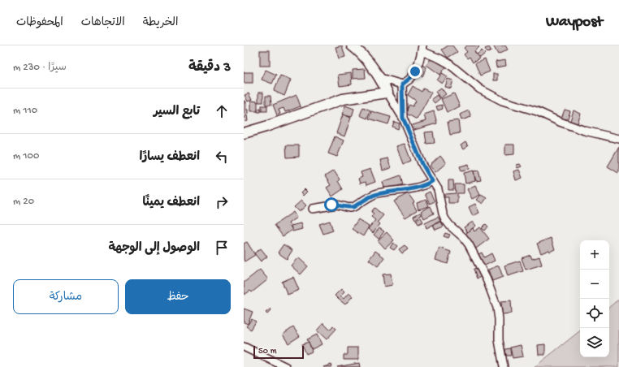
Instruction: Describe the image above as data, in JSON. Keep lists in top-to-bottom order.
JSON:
{
  "scale_bar": "50 m",
  "page": {
    "header": "Waypost",
    "nav": ["الخريطة", "الاتجاهات", "المحفوظات"],
    "heading": ["3 دقيقة", "سيرًا · 230 m"],
    "list": [
      ["تابع السير", "110 m"],
      ["انعطف يسارًا", "100 m"],
      ["انعطف يمينًا", "20 m"],
      "الوصول إلى الوجهة"
    ],
    "map_buttons": ["+", "−"],
    "buttons": ["حفظ", "مشاركة"],
    "scale": "50 m"
  }
}
